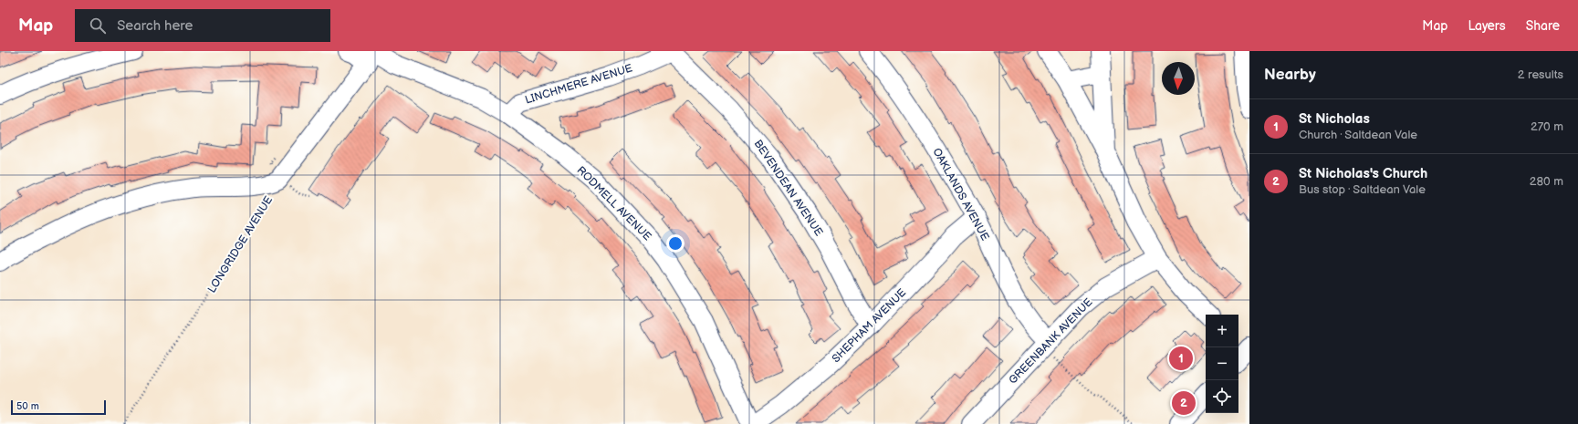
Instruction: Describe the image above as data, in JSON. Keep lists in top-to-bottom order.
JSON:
{
  "streets": {
    "street": [
      "LINCHMERE AVENUE",
      "BEVENDEAN AVENUE",
      "OAKLANDS AVENUE",
      "RODMELL AVENUE",
      "SHEPHAM AVENUE",
      "GREENBANK AVENUE"
    ],
    "path": ["LONGRIDGE AVENUE"]
  },
  "crossings": [
    ["LINCHMERE AVENUE", "BEVENDEAN AVENUE"],
    ["LINCHMERE AVENUE", "RODMELL AVENUE"],
    ["BEVENDEAN AVENUE", "SHEPHAM AVENUE"],
    ["OAKLANDS AVENUE", "SHEPHAM AVENUE"],
    ["OAKLANDS AVENUE", "GREENBANK AVENUE"],
    ["RODMELL AVENUE", "SHEPHAM AVENUE"]
  ],
  "scale_bar": "50 m",
  "north": "bottom",
  "page": {
    "header": "Map",
    "search": "Search here",
    "nav": ["Map", "Layers", "Share"],
    "heading": ["Nearby", "2 results"],
    "list": [
      {
        "mark": "1",
        "name": "St Nicholas",
        "note": "Church · Saltdean Vale",
        "value": "270 m"
      },
      {
        "mark": "2",
        "name": "St Nicholas's Church",
        "note": "Bus stop · Saltdean Vale",
        "value": "280 m"
      }
    ],
    "map_buttons": ["+", "−"],
    "pins": ["1", "2"],
    "scale": "50 m"
  }
}
